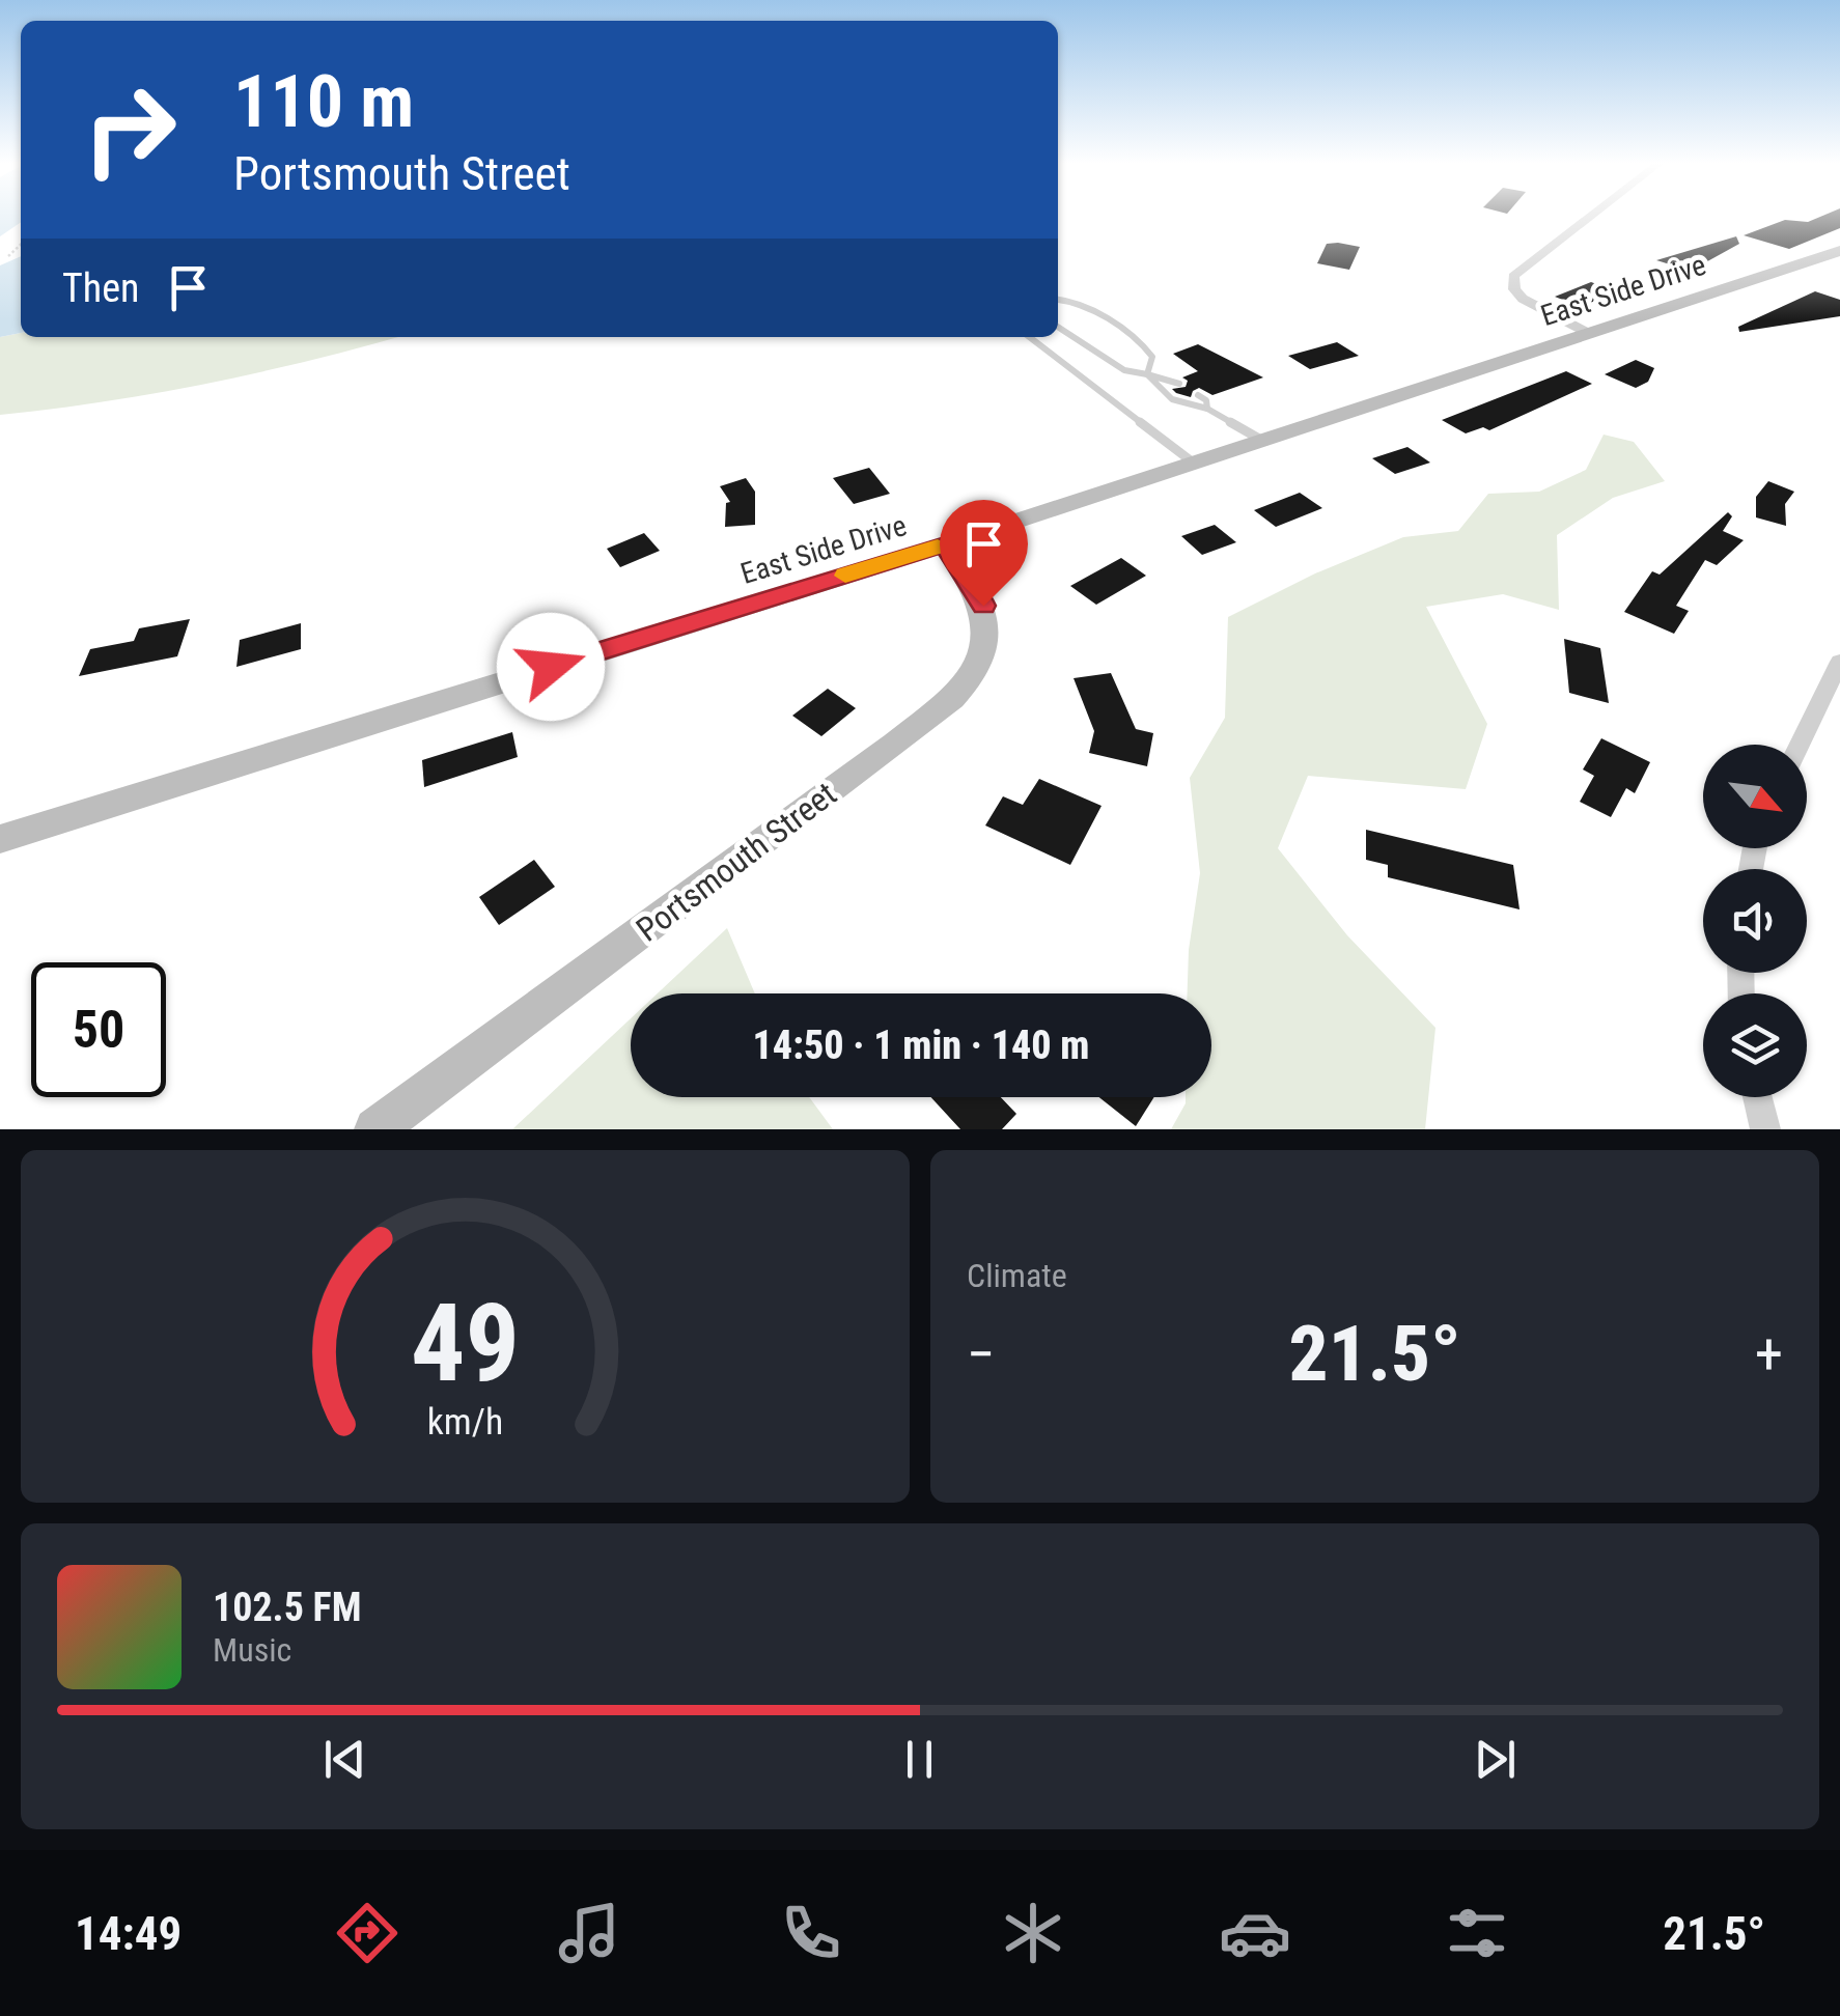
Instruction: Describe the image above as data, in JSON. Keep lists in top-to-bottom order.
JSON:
{
  "streets": {
    "main road": ["East Side Drive", "Portsmouth Street"]
  },
  "crossings": [
    ["East Side Drive", "Portsmouth Street"]
  ],
  "north": "bottom right",
  "page": {
    "turn": ["110 m", "Portsmouth Street"],
    "then": "Then",
    "limit": "50",
    "trip": "14:50 · 1 min · 140 m",
    "tile": "Climate",
    "heat": ["−", "21.5°", "+"],
    "song": ["102.5 FM", "Music"],
    "tabs": ["14:49", "21.5°"],
    "gauge": ["49", "km/h"]
  }
}
